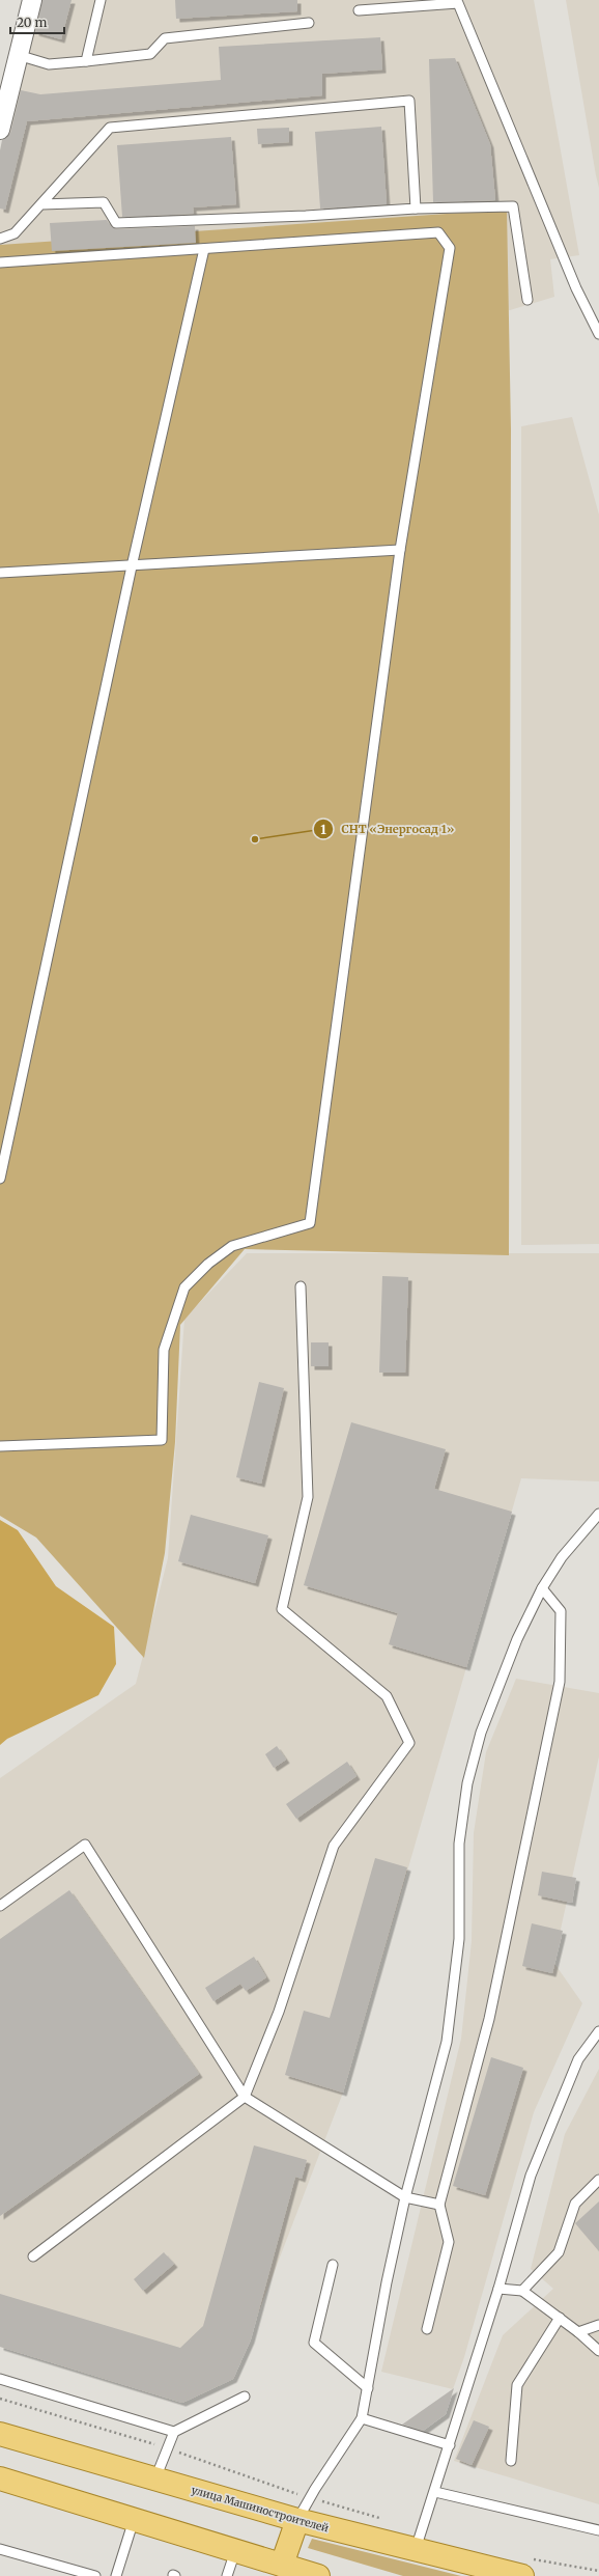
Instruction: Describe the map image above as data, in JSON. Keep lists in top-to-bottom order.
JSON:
{
  "streets": {
    "main road": ["улица Машиностроителей"]
  },
  "places": ["СНТ «Энергосад 1»"],
  "scale_bar": "20 m"
}
